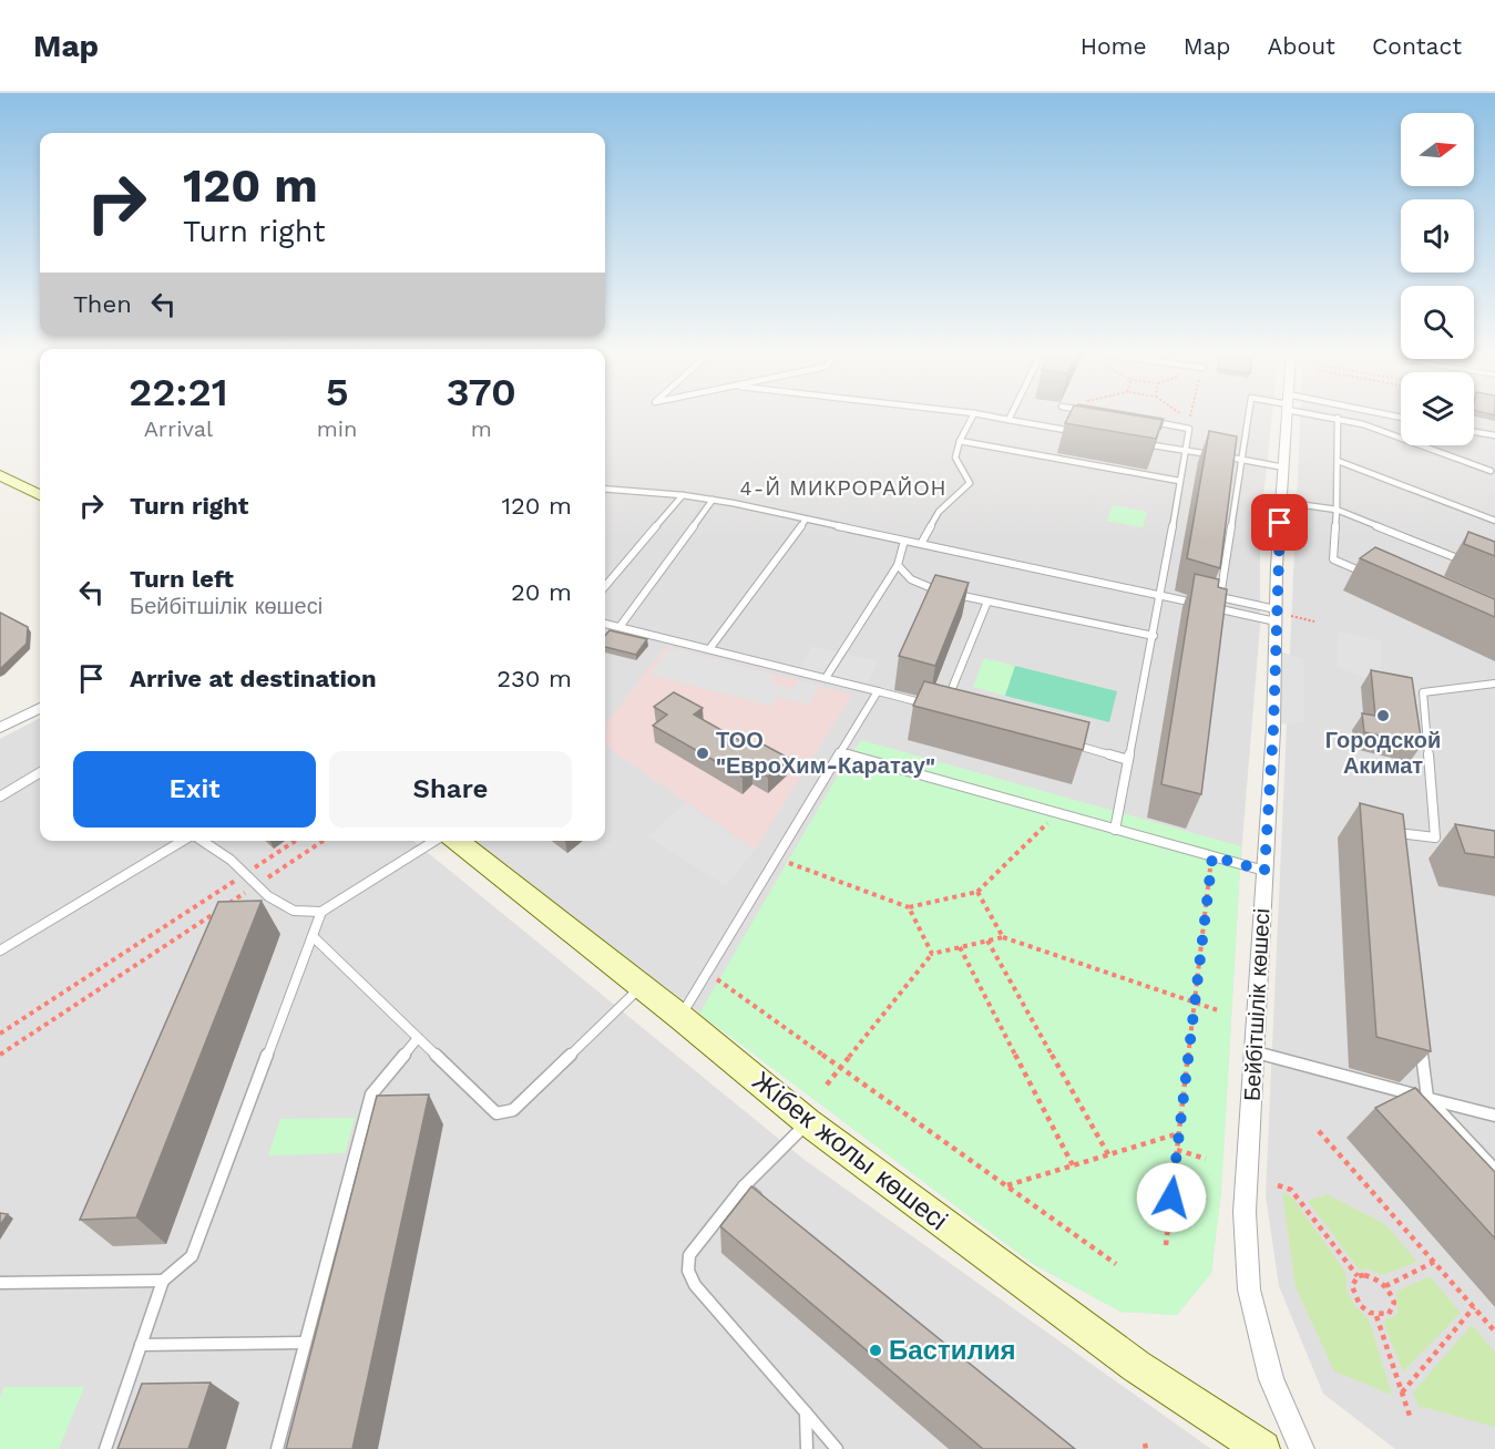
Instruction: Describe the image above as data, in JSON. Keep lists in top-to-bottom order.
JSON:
{
  "streets": {
    "main road": ["Жібек жолы көшесі"],
    "street": ["Бейбітшілік көшесі"]
  },
  "districts": ["4-Й МИКРОРАЙОН"],
  "places": ["Городской Акимат", "ТОО \"ЕвроХим-Каратау\"", "Бастилия"],
  "north": "right",
  "page": {
    "header": "Map",
    "nav": [
      "Home",
      "Map",
      "About",
      "Contact"
    ],
    "turn": ["120 m", "Turn right"],
    "then": "Then",
    "eta": [
      "22:21",
      "Arrival",
      "5",
      "min",
      "370",
      "m"
    ],
    "list": [
      {
        "name": "Turn right",
        "value": "120 m"
      },
      {
        "name": "Turn left",
        "note": "Бейбітшілік көшесі",
        "value": "20 m"
      },
      {
        "name": "Arrive at destination",
        "value": "230 m"
      }
    ],
    "buttons": ["Exit", "Share"]
  }
}
